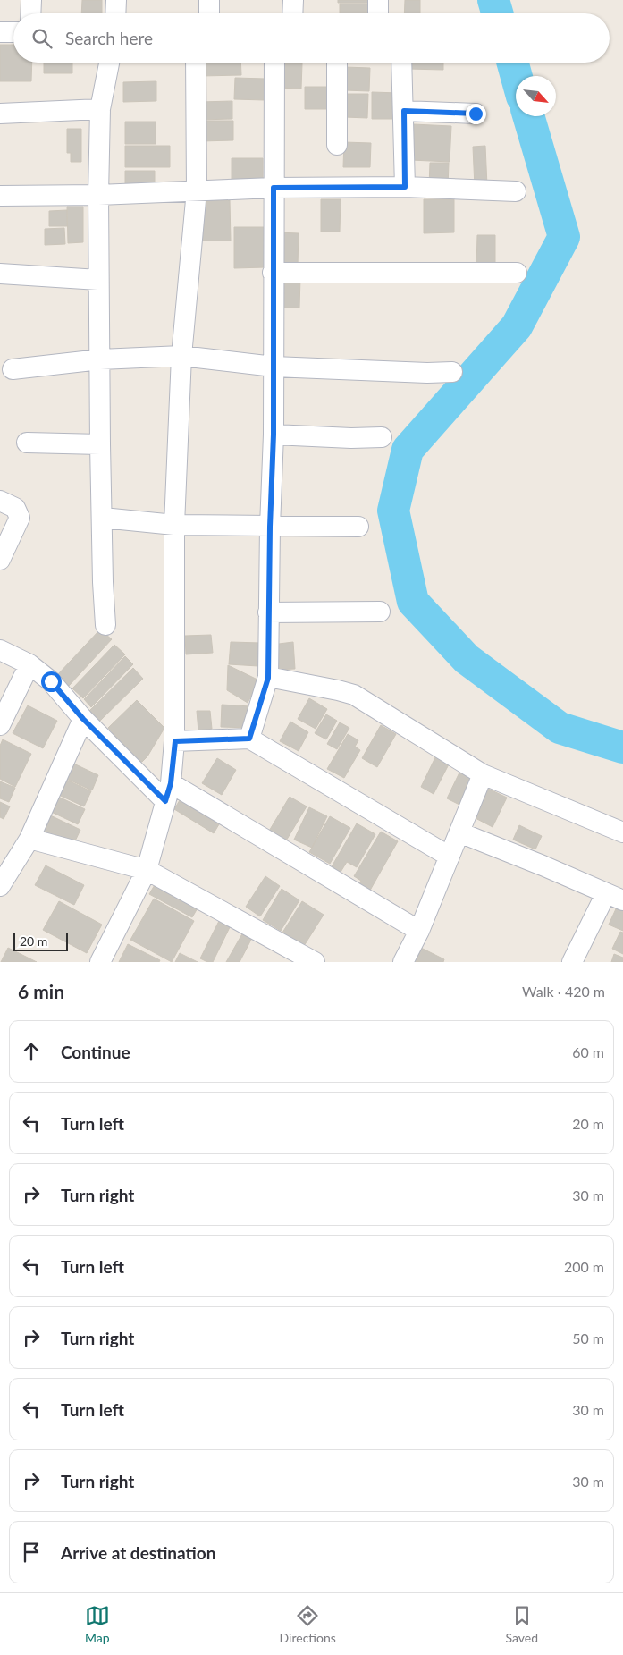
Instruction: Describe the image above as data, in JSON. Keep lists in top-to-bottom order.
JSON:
{
  "scale_bar": "20 m",
  "north": "bottom right",
  "page": {
    "search": "Search here",
    "scale": "20 m",
    "heading": ["6 min", "Walk · 420 m"],
    "list": [
      ["Continue", "60 m"],
      ["Turn left", "20 m"],
      ["Turn right", "30 m"],
      ["Turn left", "200 m"],
      ["Turn right", "50 m"],
      ["Turn left", "30 m"],
      ["Turn right", "30 m"],
      "Arrive at destination"
    ],
    "nav": ["Map", "Directions", "Saved"]
  }
}
